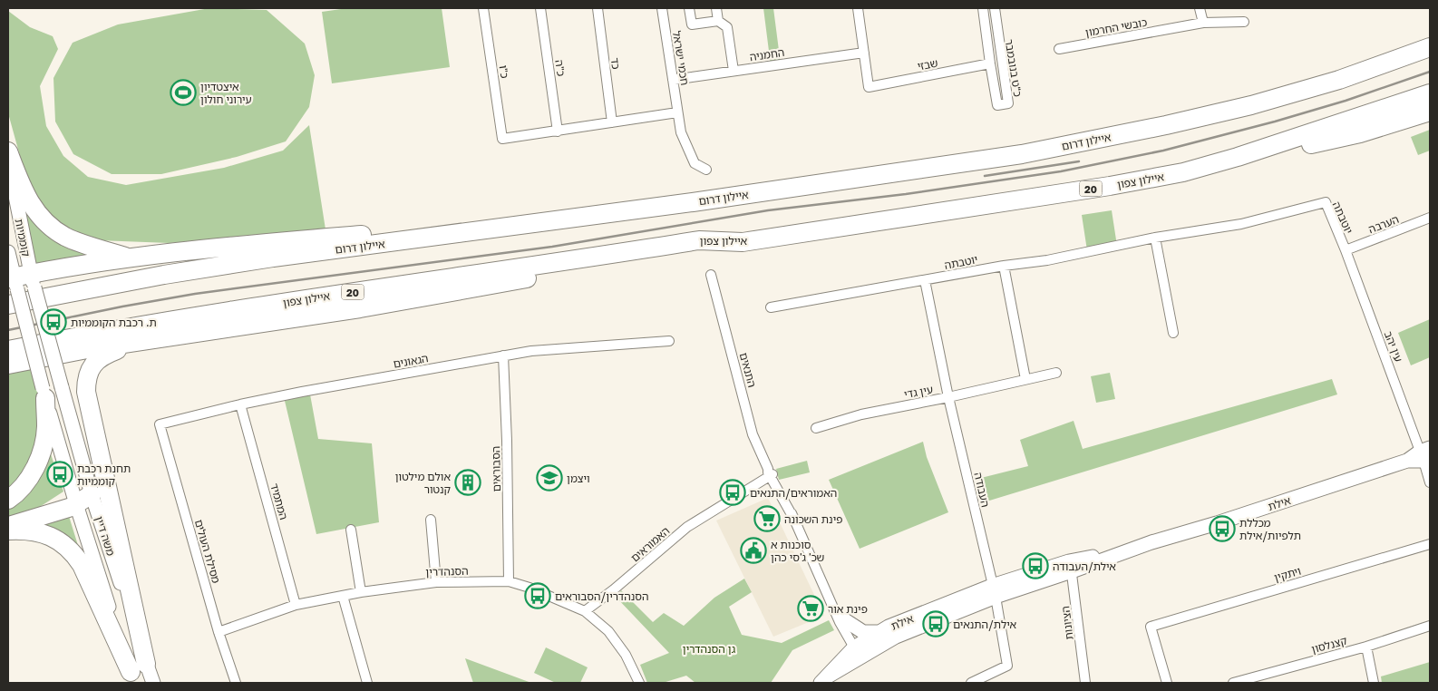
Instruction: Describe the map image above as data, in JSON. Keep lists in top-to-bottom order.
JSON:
{
  "streets": {
    "highway": ["איילון דרום", "איילון צפון", "20"],
    "main road": ["קוממיות", "אילת", "משה דיין"],
    "street": [
      "כובשי החרמון",
      "החמניה",
      "חכמי ישראל",
      "כד",
      "שבזי",
      "כ\"ה",
      "כ\"ט בנובמבר",
      "כ\"ו",
      "יוטבתה",
      "הערבה",
      "עין יהב",
      "הגאונים",
      "התנאים",
      "עין גדי",
      "הסבוראים",
      "העבודה",
      "המתמיד",
      "האמוראים",
      "מסילת העולים",
      "הסנהדרין",
      "ויתקין",
      "הציונות",
      "קצנלסון"
    ]
  },
  "crossings": [
    ["החמניה", "חכמי ישראל"],
    ["החמניה", "שבזי"],
    ["שבזי", "כ\"ט בנובמבר"],
    ["כ\"ה", "כ\"ו"],
    ["איילון דרום", "קוממיות"],
    ["איילון דרום", "משה דיין"],
    ["יוטבתה", "הערבה"],
    ["יוטבתה", "עין יהב"],
    ["יוטבתה", "העבודה"],
    ["הערבה", "עין יהב"],
    ["קוממיות", "משה דיין"],
    ["עין יהב", "אילת"],
    ["הגאונים", "הסבוראים"],
    ["הגאונים", "המתמיד"],
    ["הגאונים", "מסילת העולים"],
    ["התנאים", "אילת"],
    ["התנאים", "האמוראים"],
    ["עין גדי", "העבודה"],
    ["הסבוראים", "הסנהדרין"],
    ["העבודה", "אילת"],
    ["המתמיד", "הסנהדרין"],
    ["אילת", "הציונות"],
    ["האמוראים", "הסנהדרין"],
    ["מסילת העולים", "הסנהדרין"]
  ],
  "parks": ["גן הסנהדרין"],
  "places": {
    "sports": ["איצטדיון עירוני חולון"],
    "bus stop": [
      "ת. רכבת הקוממיות",
      "תחנת רכבת קוממיות",
      "האמוראים/התנאים",
      "מכללת תלפיות/אילת",
      "אילת/העבודה",
      "הסנהדרין/הסבוראים",
      "אילת/התנאים"
    ],
    "school or university": ["ויצמן"],
    "building": ["אולם מילטון קנטור"],
    "supermarket": ["פינת השכונה", "פינת אור"],
    "public building": ["סוכנות א שכ' ג'סי כהן"]
  }
}
